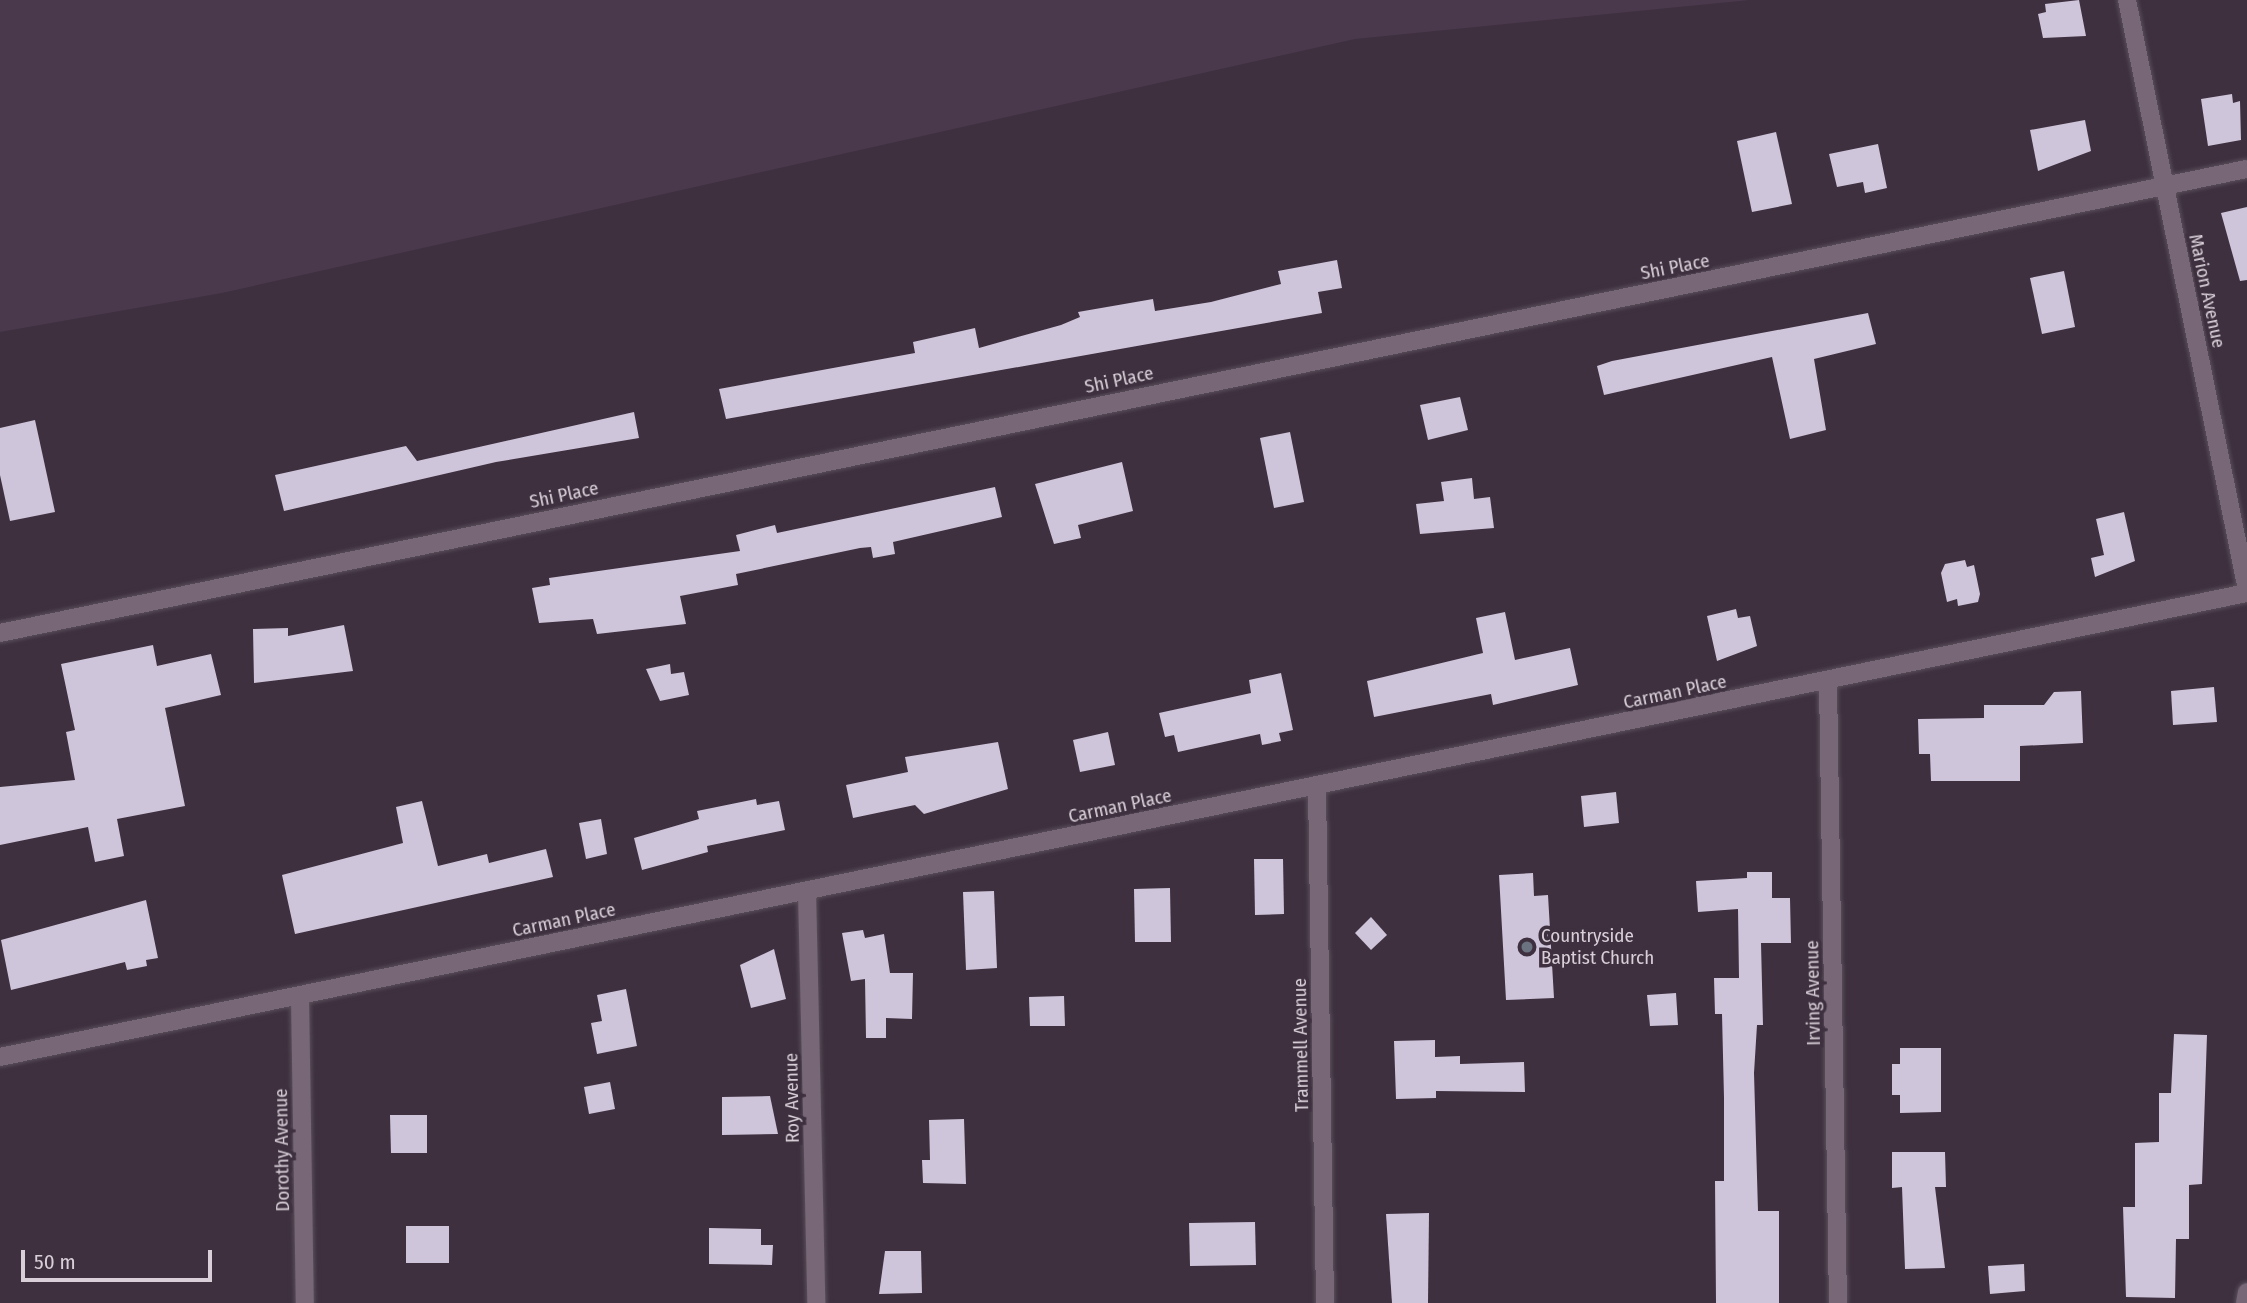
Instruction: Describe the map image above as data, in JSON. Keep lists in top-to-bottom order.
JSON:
{
  "streets": {
    "street": [
      "Shi Place",
      "Marion Avenue",
      "Carman Place",
      "Irving Avenue",
      "Trammell Avenue",
      "Roy Avenue",
      "Dorothy Avenue"
    ]
  },
  "crossings": [
    ["Shi Place", "Marion Avenue"],
    ["Marion Avenue", "Carman Place"],
    ["Carman Place", "Irving Avenue"],
    ["Carman Place", "Trammell Avenue"],
    ["Carman Place", "Roy Avenue"],
    ["Carman Place", "Dorothy Avenue"]
  ],
  "places": ["Countryside Baptist Church"],
  "scale_bar": "50 m"
}
